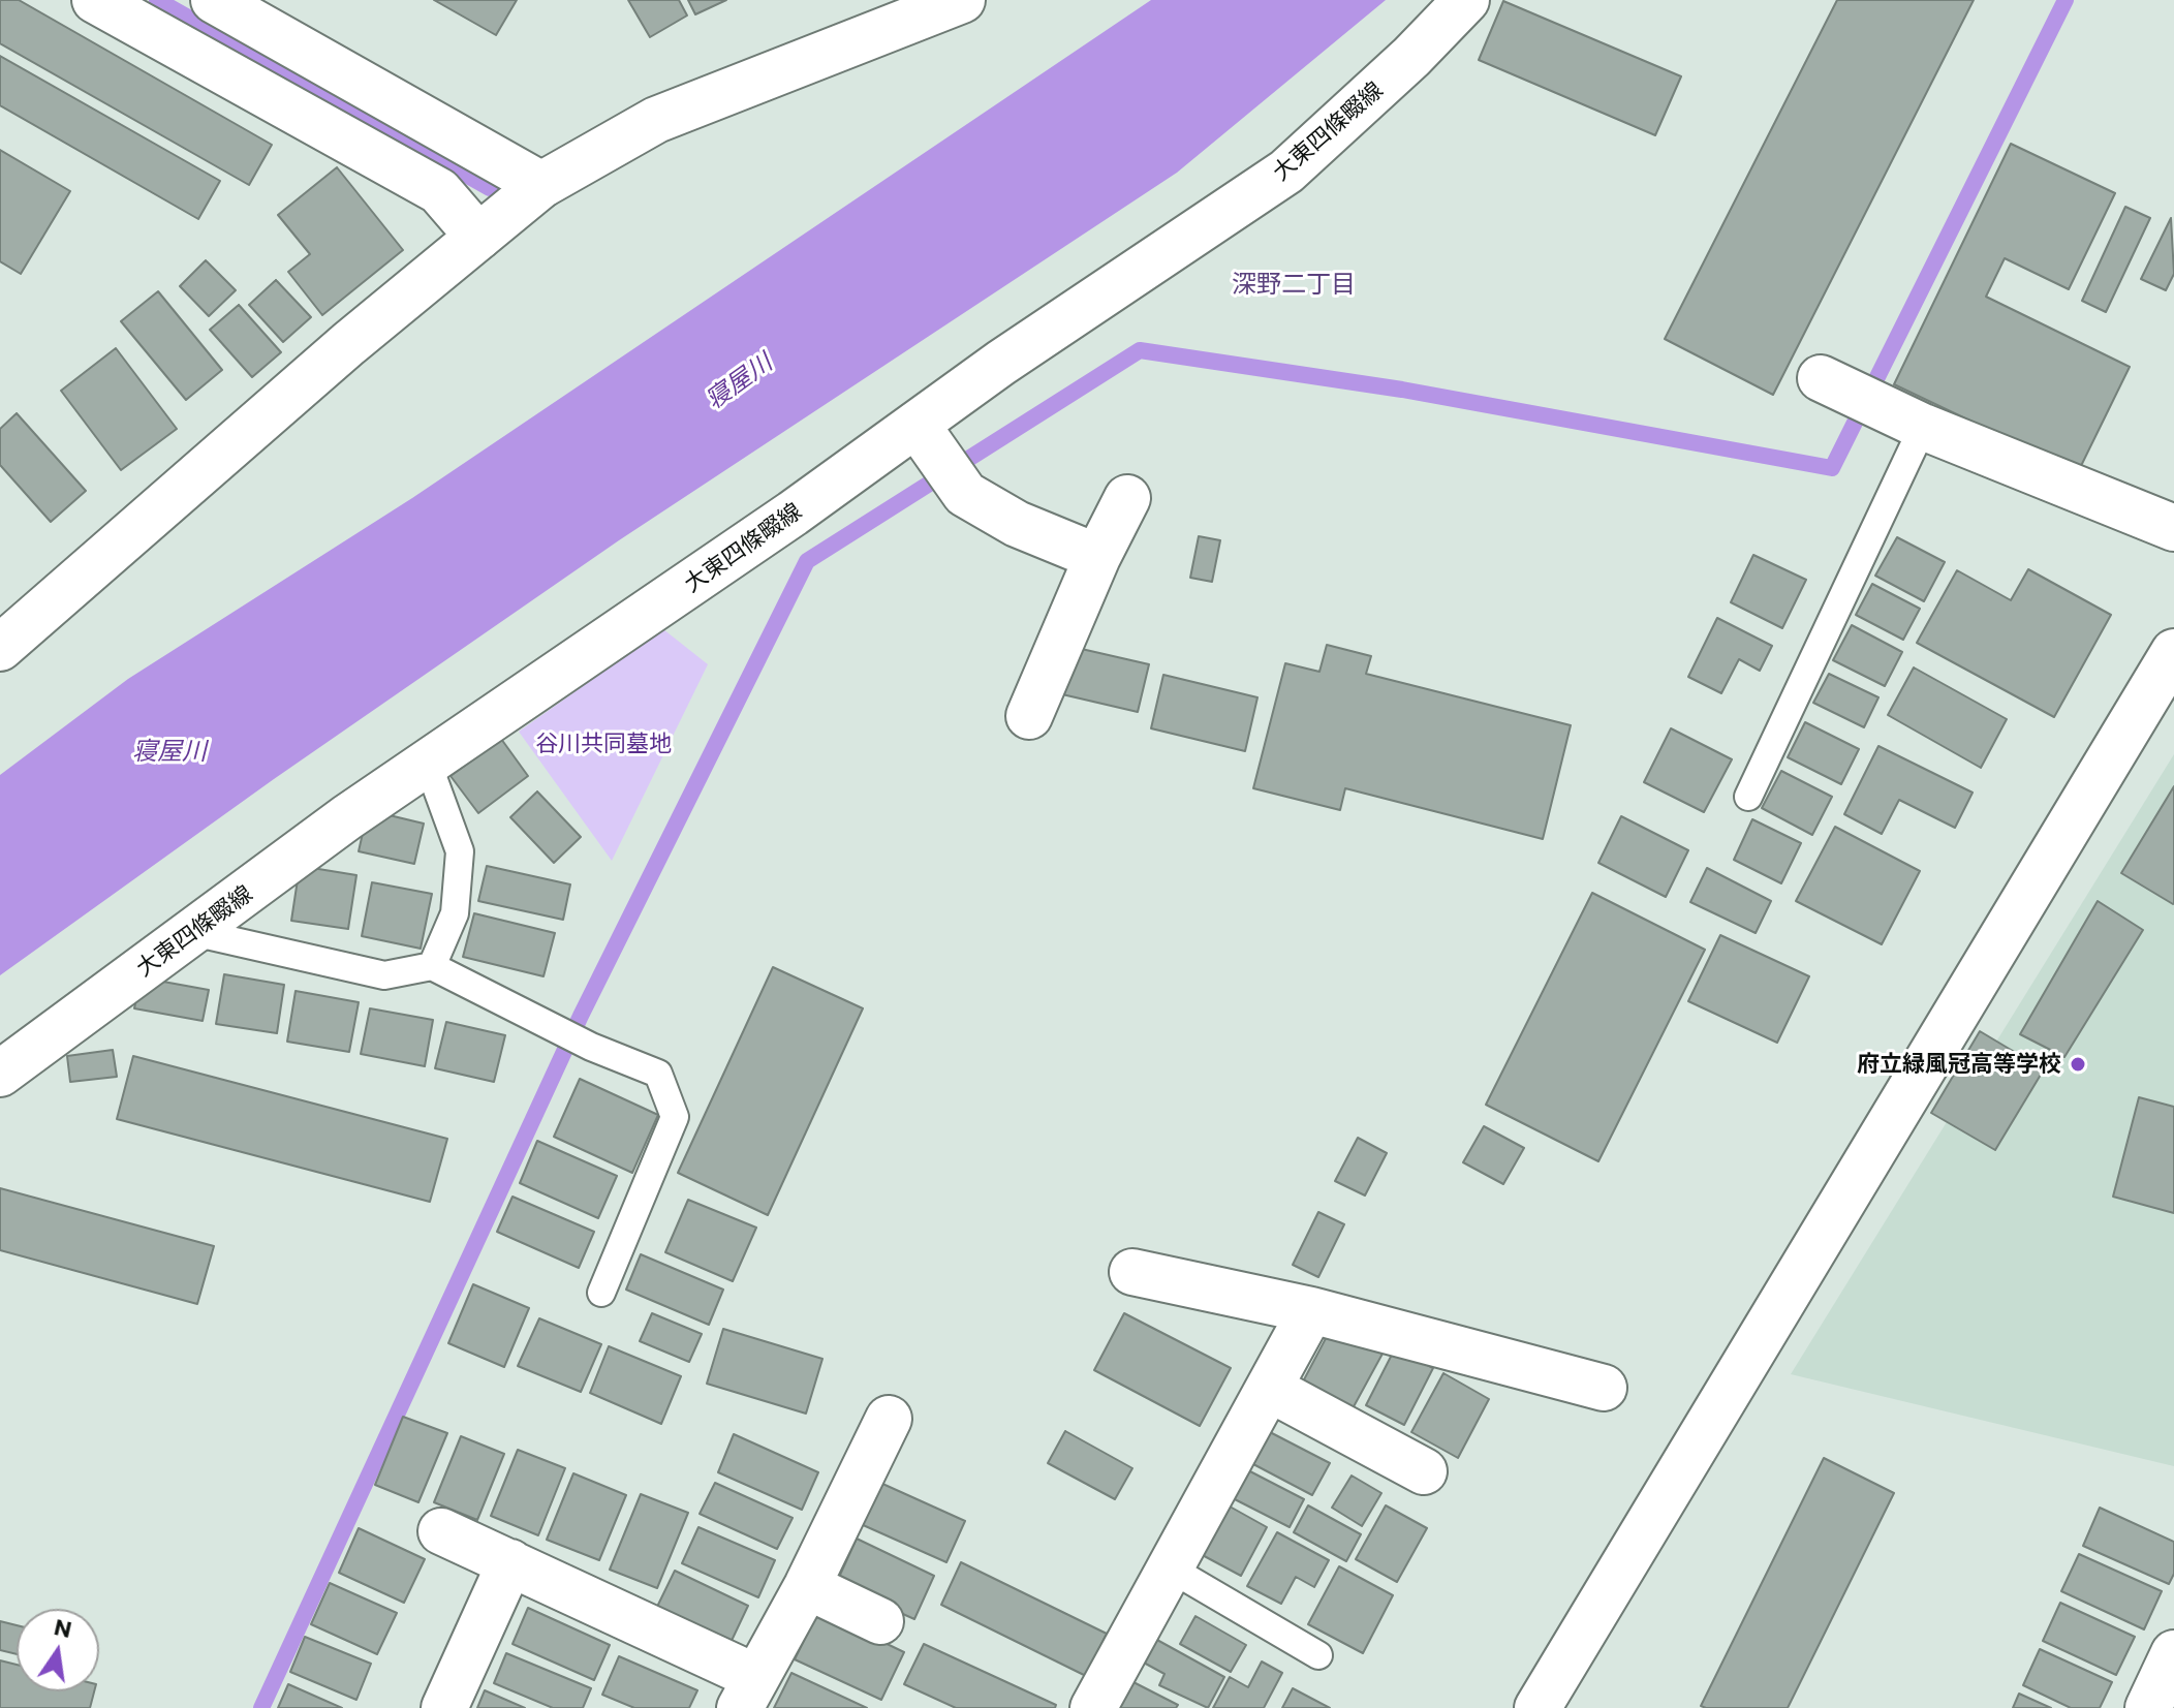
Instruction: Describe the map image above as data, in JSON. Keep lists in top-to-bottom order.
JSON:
{
  "streets": {
    "street": ["大東四條畷線"]
  },
  "districts": ["深野二丁目"],
  "water": ["寝屋川"],
  "parks": ["谷川共同墓地"],
  "places": ["府立緑風冠高等学校"],
  "north": "top"
}
